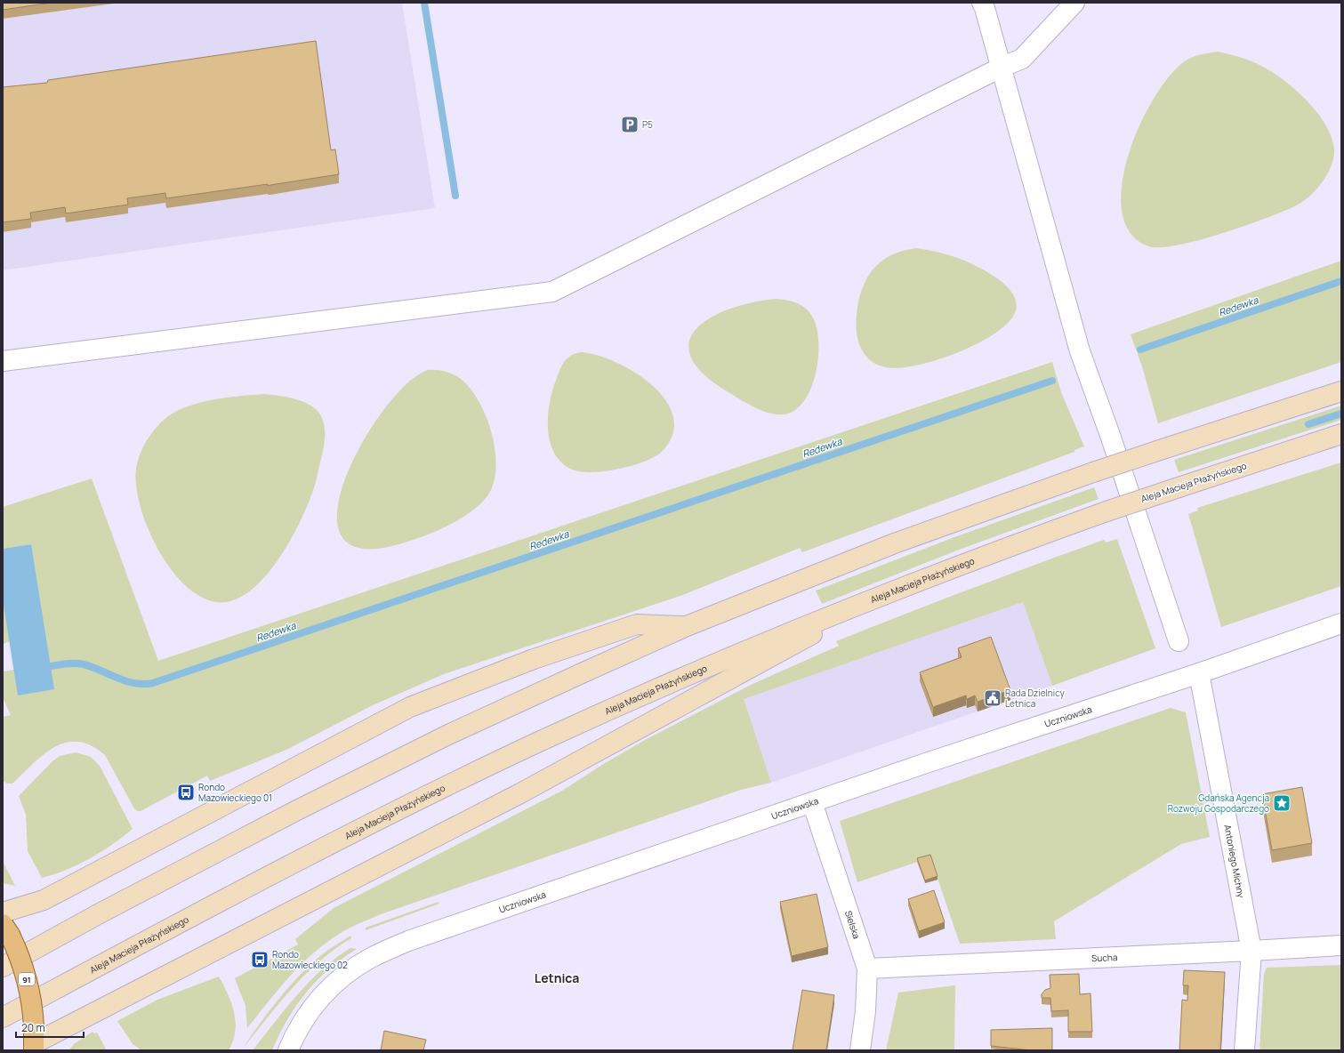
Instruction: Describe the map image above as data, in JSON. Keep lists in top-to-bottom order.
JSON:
{
  "streets": {
    "main road": ["Aleja Macieja Płażyńskiego", "91"],
    "street": [
      "Uczniowska",
      "Antoniego Michny",
      "Sielska",
      "Sucha"
    ]
  },
  "crossings": [
    ["Uczniowska", "Antoniego Michny"],
    ["Uczniowska", "Sielska"],
    ["Antoniego Michny", "Sucha"],
    ["Sielska", "Sucha"]
  ],
  "districts": ["Letnica"],
  "water": ["Redewka"],
  "places": {
    "parking": ["P5"],
    "public building": ["Rada Dzielnicy Letnica"],
    "bus stop": ["Rondo Mazowieckiego 01", "Rondo Mazowieckiego 02"],
    "place": ["Gdańska Agencja Rozwoju Gospodarczego"]
  },
  "scale_bar": "20 m"
}
